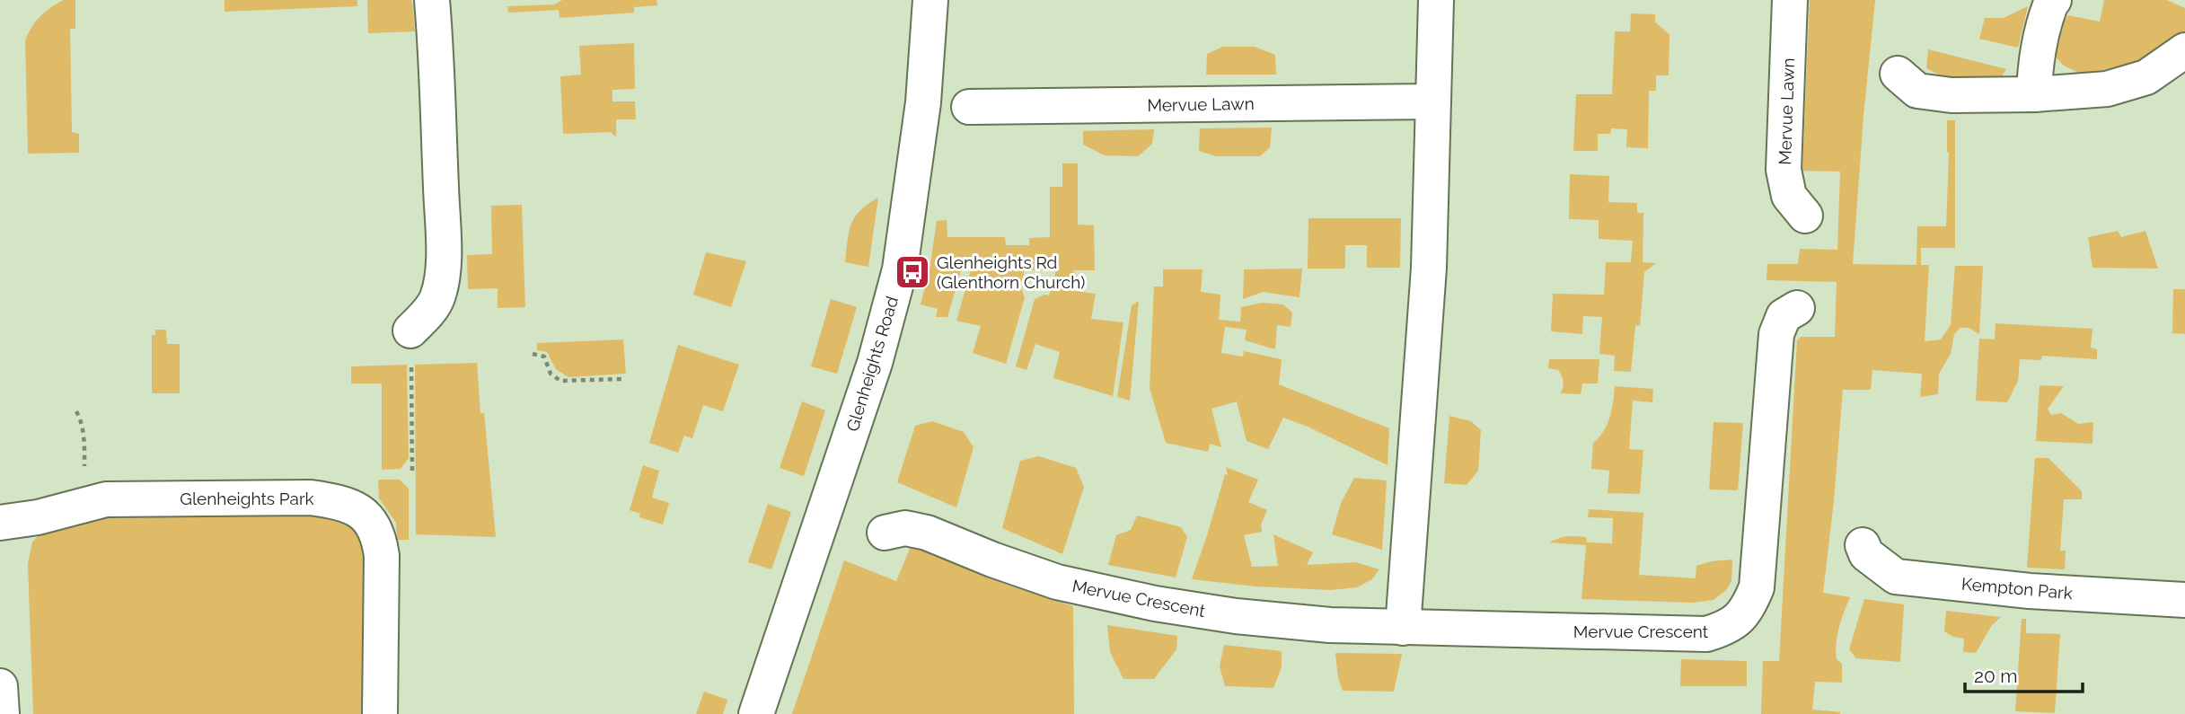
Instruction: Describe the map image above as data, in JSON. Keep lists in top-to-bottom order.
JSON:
{
  "streets": {
    "street": [
      "Mervue Lawn",
      "Glenheights Road",
      "Glenheights Park",
      "Kempton Park",
      "Mervue Crescent"
    ]
  },
  "places": {
    "bus stop": ["Glenheights Rd (Glenthorn Church)"]
  },
  "scale_bar": "20 m"
}
